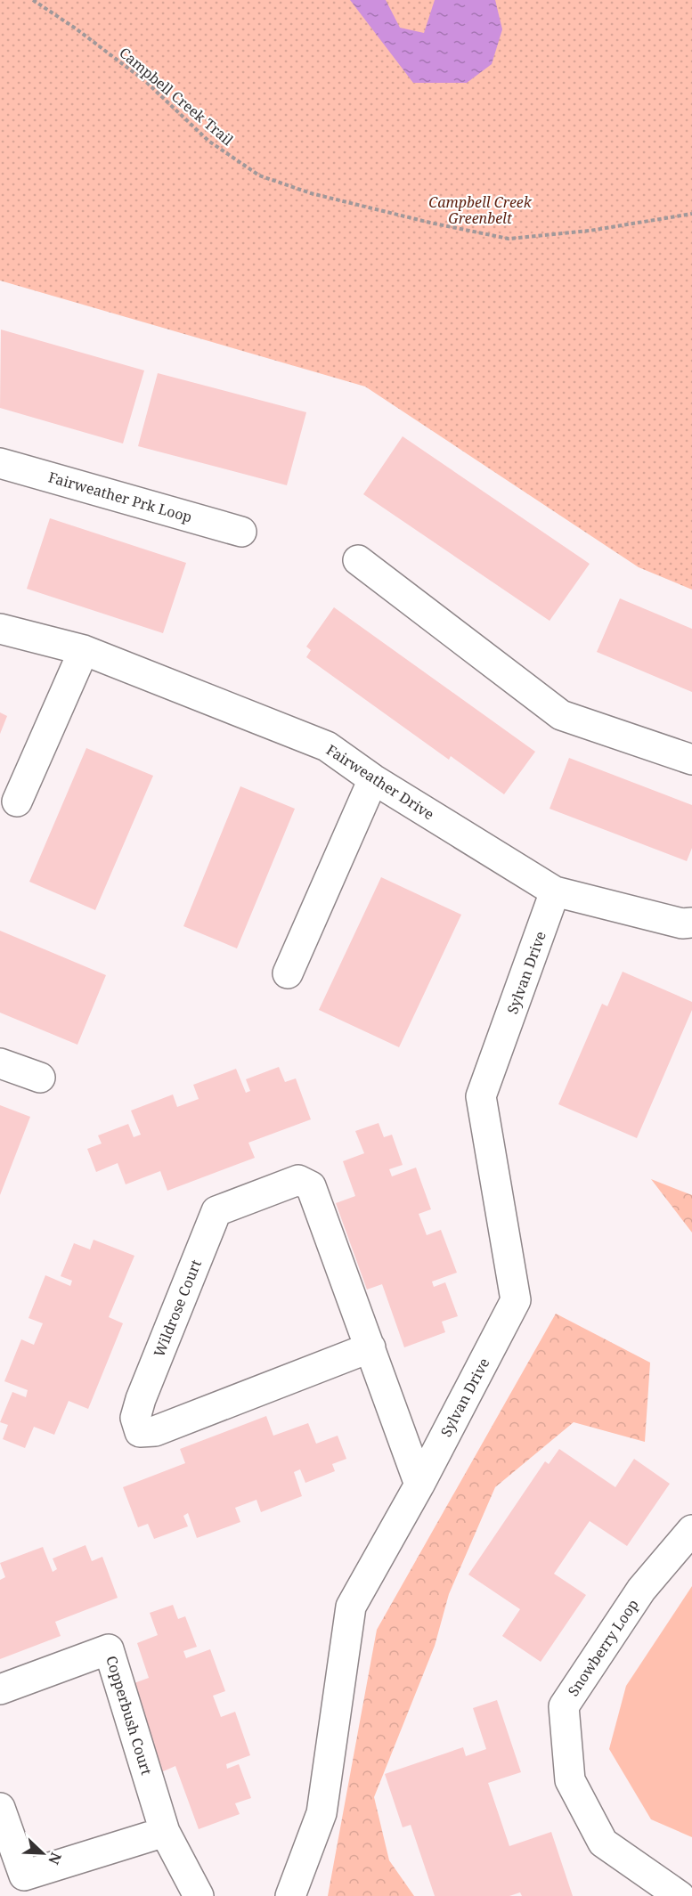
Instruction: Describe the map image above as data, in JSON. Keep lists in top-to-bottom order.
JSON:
{
  "streets": {
    "street": [
      "Fairweather Prk Loop",
      "Fairweather Drive",
      "Sylvan Drive",
      "Wildrose Court",
      "Snowberry Loop",
      "Copperbush Court"
    ],
    "path": ["Campbell Creek Trail"]
  },
  "crossings": [
    ["Fairweather Drive", "Sylvan Drive"],
    ["Sylvan Drive", "Wildrose Court"]
  ],
  "parks": ["Campbell Creek Greenbelt"],
  "north": "bottom right"
}
